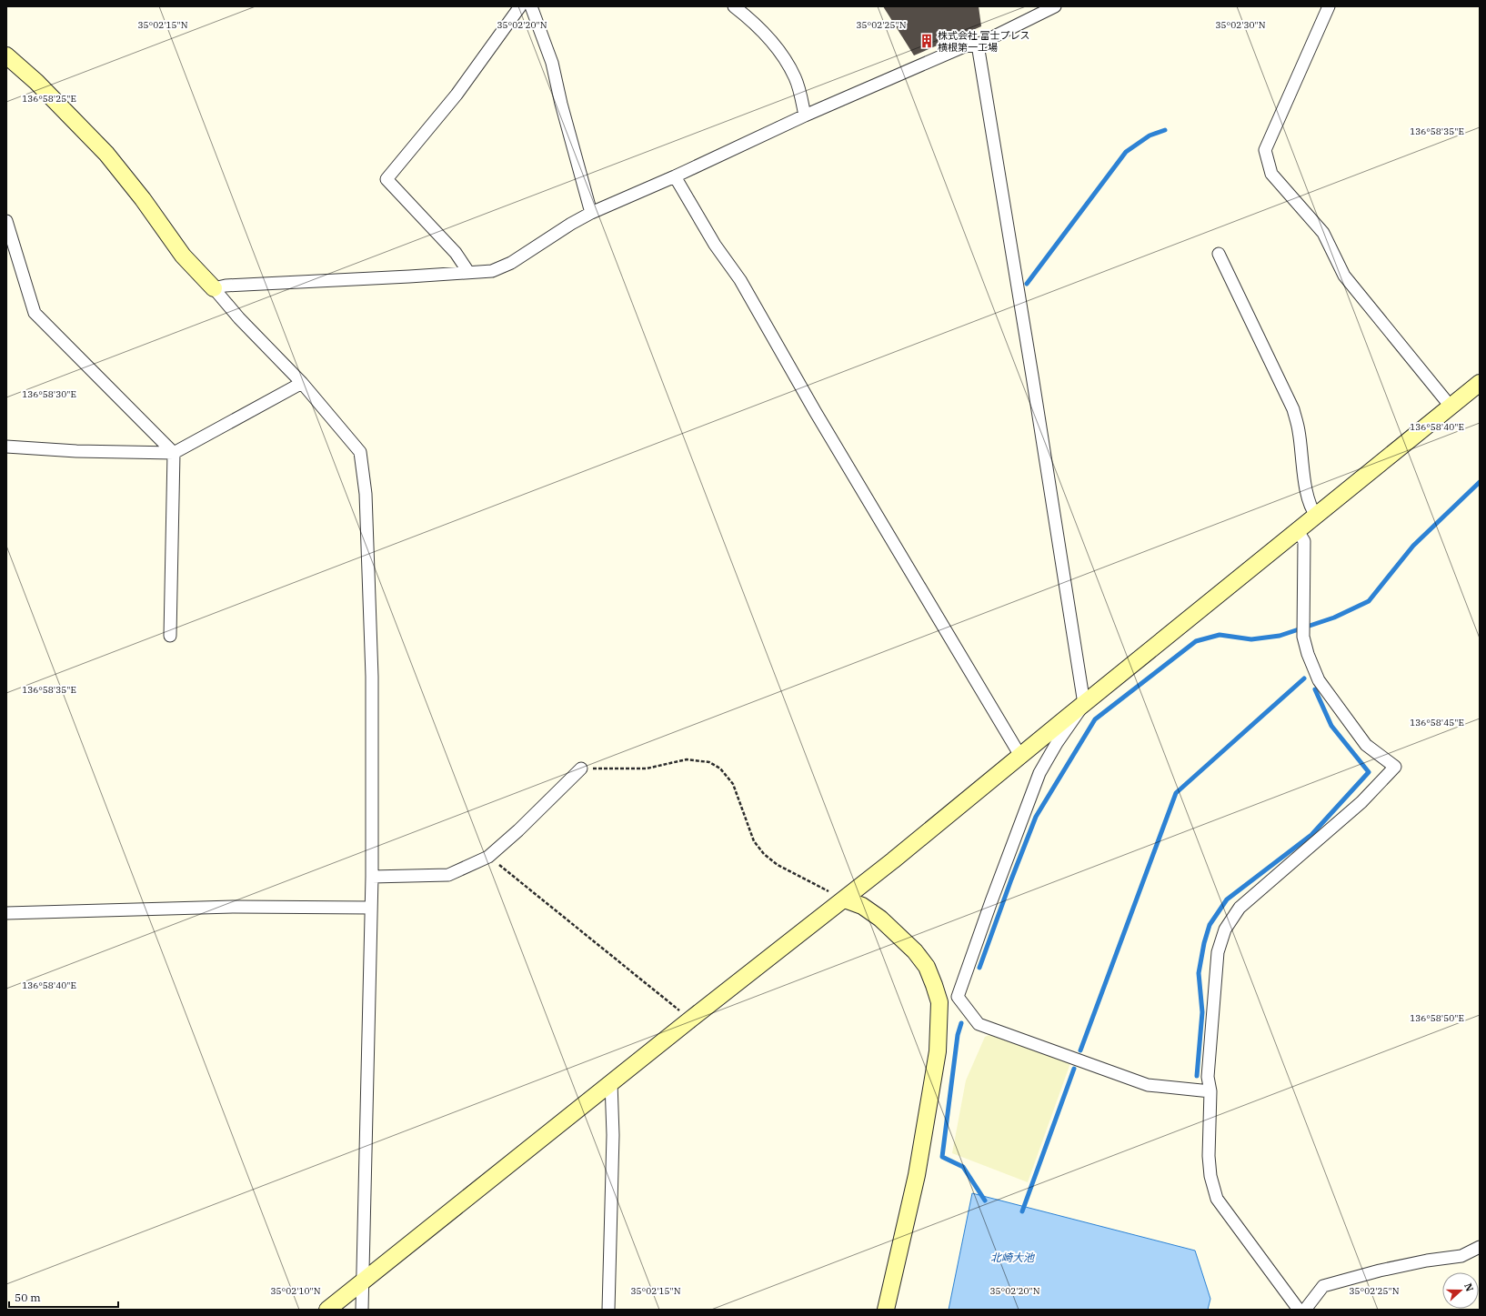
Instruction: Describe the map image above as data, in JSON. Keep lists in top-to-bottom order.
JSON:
{
  "water": ["北崎大池"],
  "places": {
    "building": ["株式会社 富士プレス 横根第一工場"]
  },
  "scale_bar": "50 m",
  "north": "right",
  "coordinates": [
    "35°02'15\"N",
    "35°02'20\"N",
    "35°02'25\"N",
    "35°02'30\"N",
    "136°58'25\"E",
    "136°58'35\"E",
    "136°58'30\"E",
    "136°58'40\"E",
    "136°58'45\"E",
    "136°58'50\"E",
    "35°02'10\"N"
  ]
}
